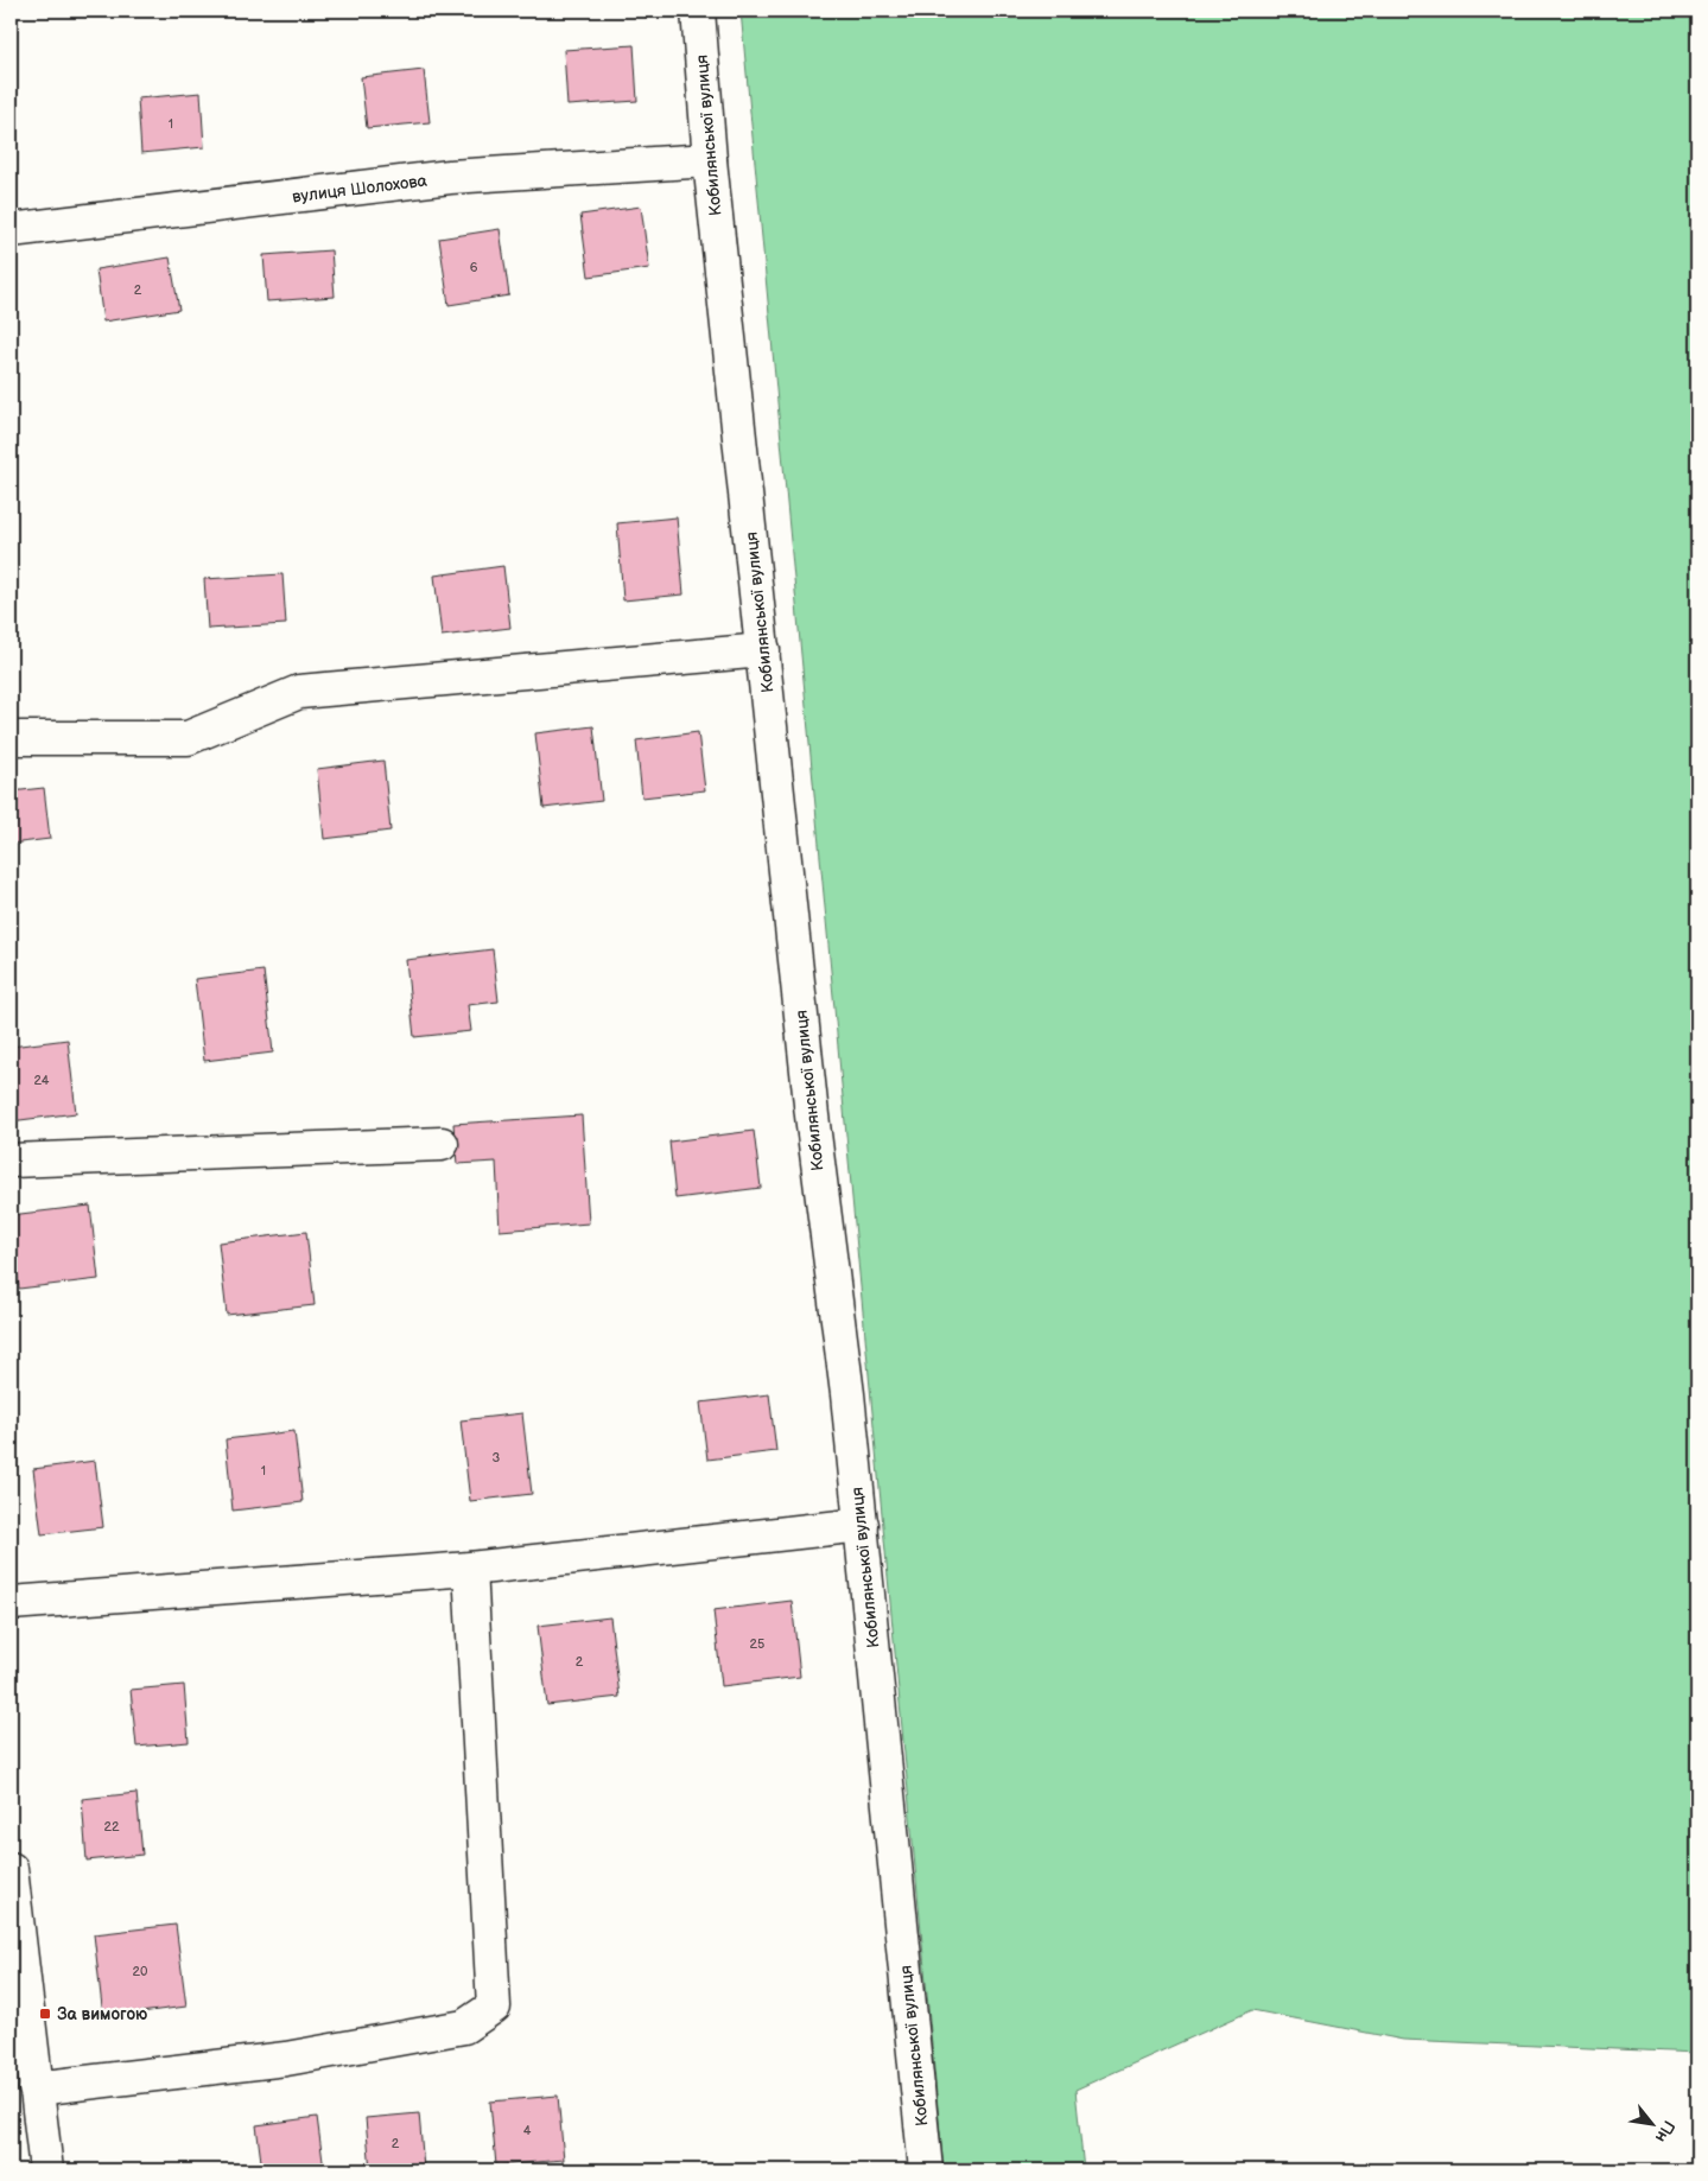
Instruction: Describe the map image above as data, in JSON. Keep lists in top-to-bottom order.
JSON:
{
  "streets": {
    "street": ["Кобилянської вулиця", "вулиця Шолохова"]
  },
  "crossings": [
    ["Кобилянської вулиця", "вулиця Шолохова"]
  ],
  "places": {
    "transit": ["За вимогою"]
  },
  "house_numbers": [
    "1",
    "6",
    "2",
    "24",
    "3",
    "1",
    "25",
    "2",
    "22",
    "20",
    "4",
    "2"
  ],
  "north": "bottom right"
}
